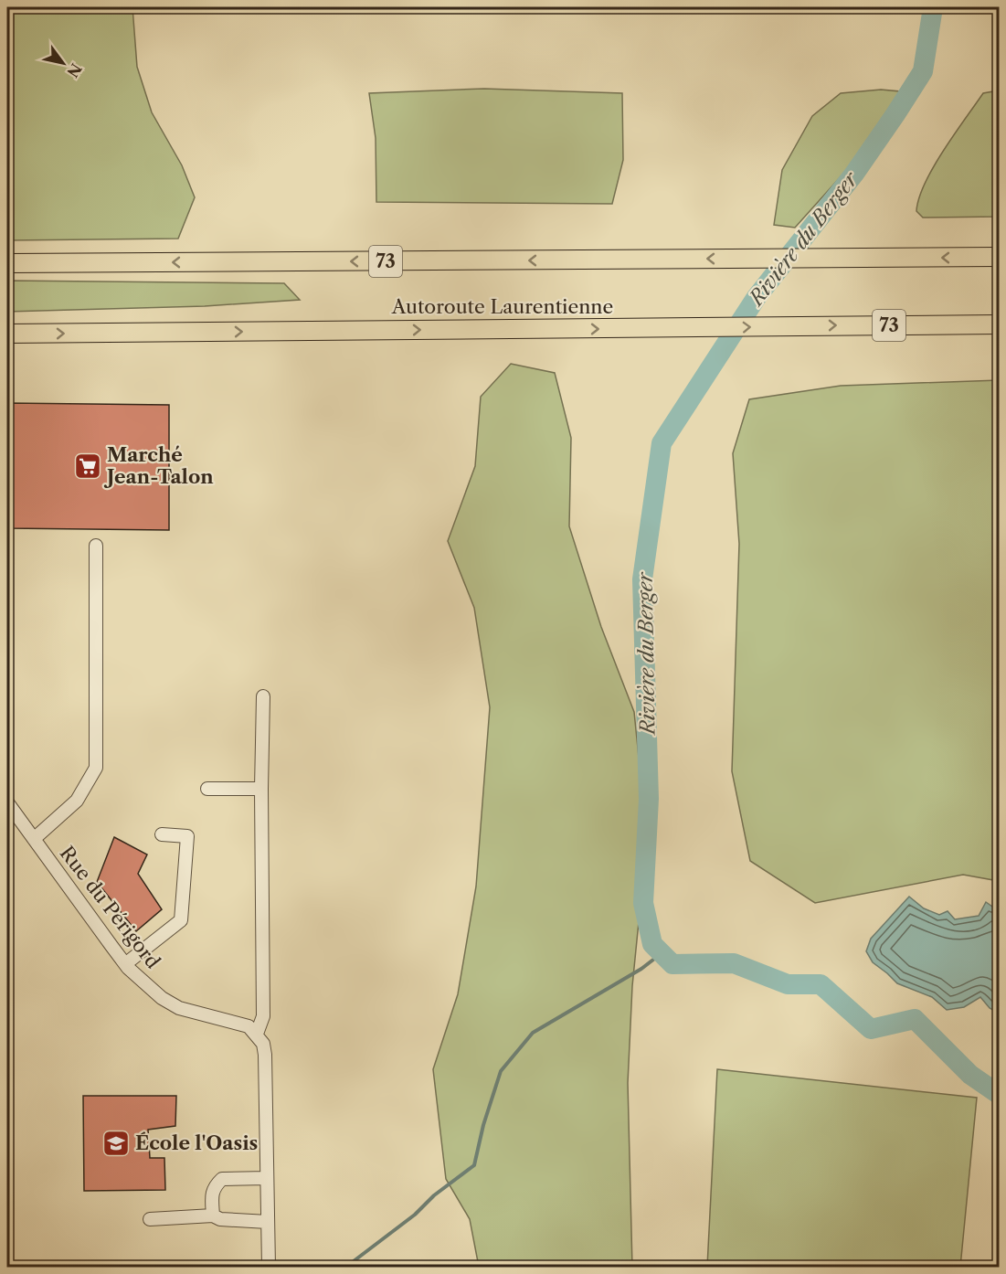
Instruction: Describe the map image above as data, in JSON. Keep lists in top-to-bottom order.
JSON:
{
  "streets": {
    "highway": ["73", "Autoroute Laurentienne"],
    "street": ["Rue du Périgord"]
  },
  "water": ["Rivière du Berger"],
  "places": {
    "supermarket": ["Marché Jean-Talon"],
    "school or university": ["École l'Oasis"]
  },
  "north": "bottom right"
}
